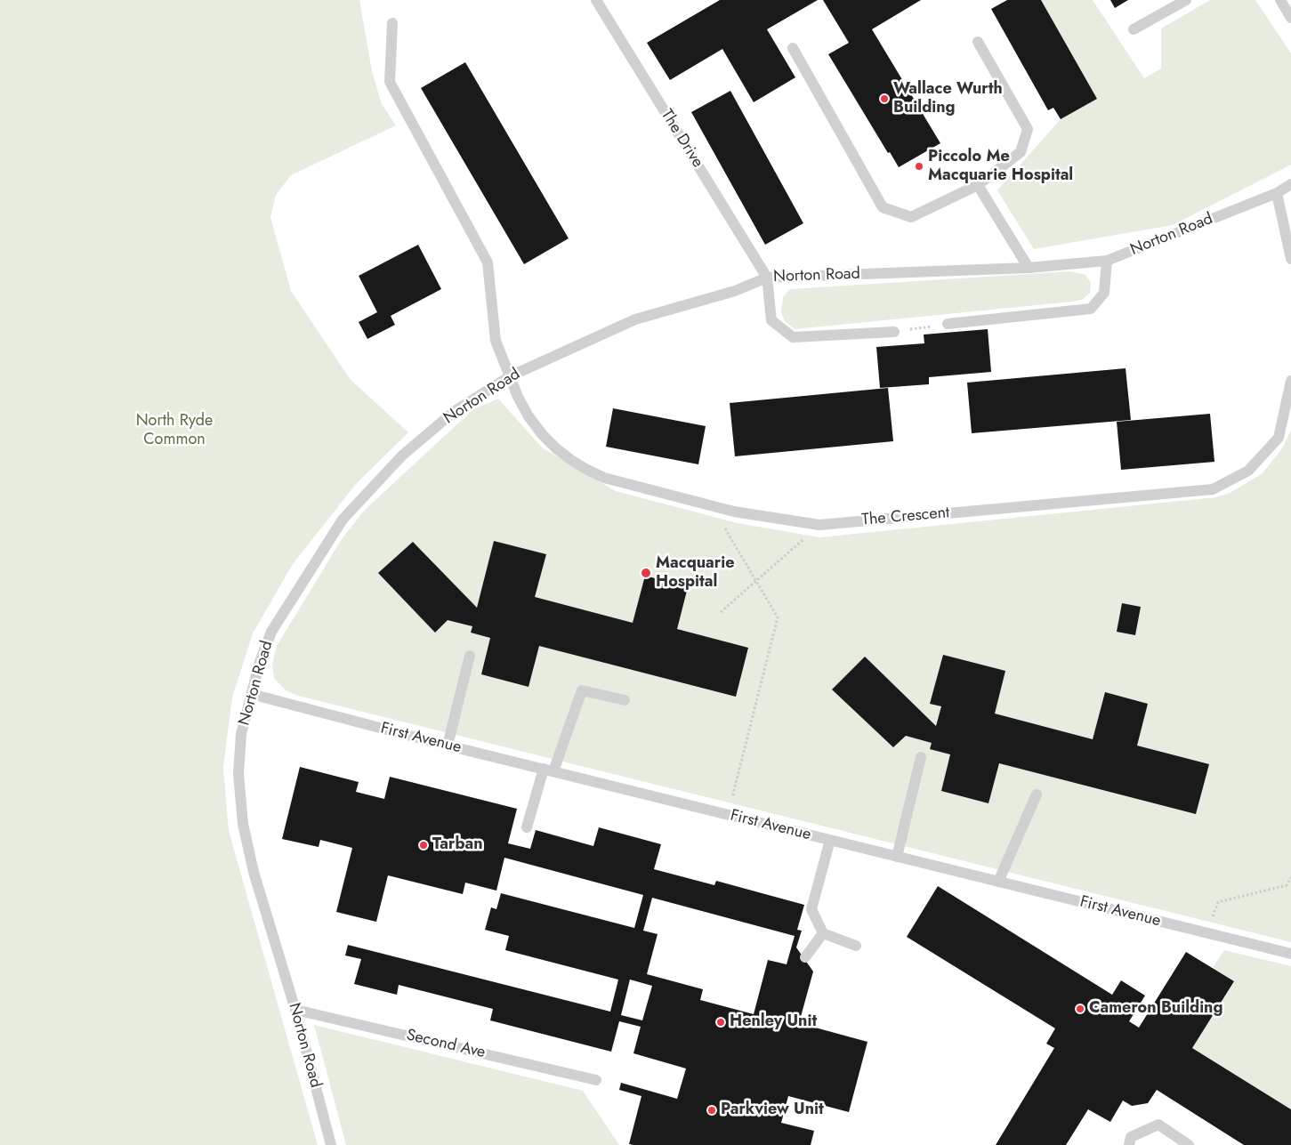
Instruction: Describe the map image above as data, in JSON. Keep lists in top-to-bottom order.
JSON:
{
  "streets": {
    "lane": [
      "The Drive",
      "Norton Road",
      "The Crescent",
      "First Avenue",
      "Second Ave"
    ]
  },
  "crossings": [
    ["The Drive", "Norton Road"],
    ["Norton Road", "The Crescent"],
    ["Norton Road", "First Avenue"],
    ["Norton Road", "Second Ave"]
  ],
  "parks": ["North Ryde Common"],
  "places": [
    "Wallace Wurth Building",
    "Piccolo Me Macquarie Hospital",
    "Macquarie Hospital",
    "Tarban",
    "Cameron Building",
    "Henley Unit",
    "Parkview Unit"
  ]
}
